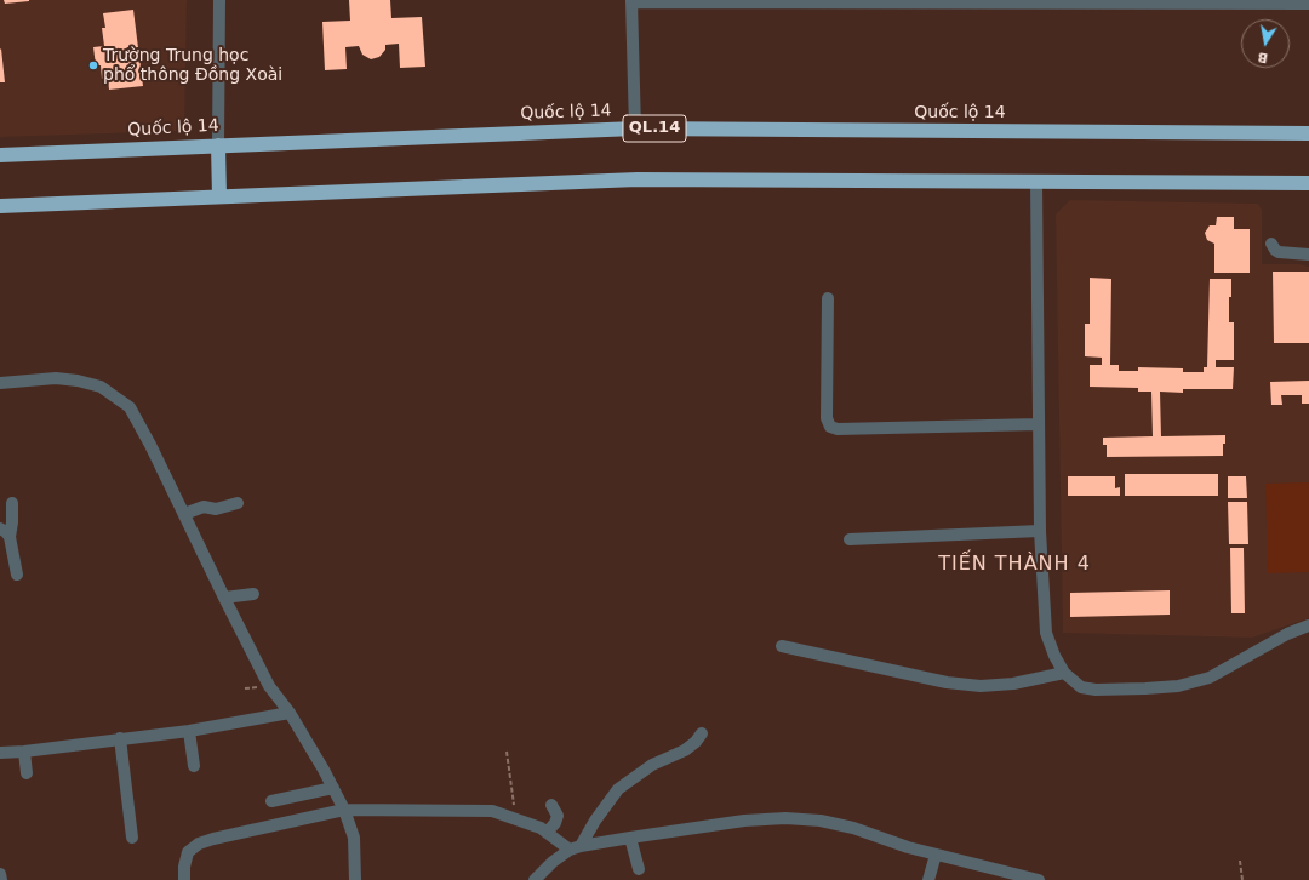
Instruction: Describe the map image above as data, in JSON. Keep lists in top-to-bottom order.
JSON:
{
  "streets": {
    "highway": ["Quốc lộ 14", "QL.14"]
  },
  "districts": ["TIẾN THÀNH 4"],
  "places": ["Trường Trung học phổ thông Đồng Xoài"],
  "north": "bottom"
}
